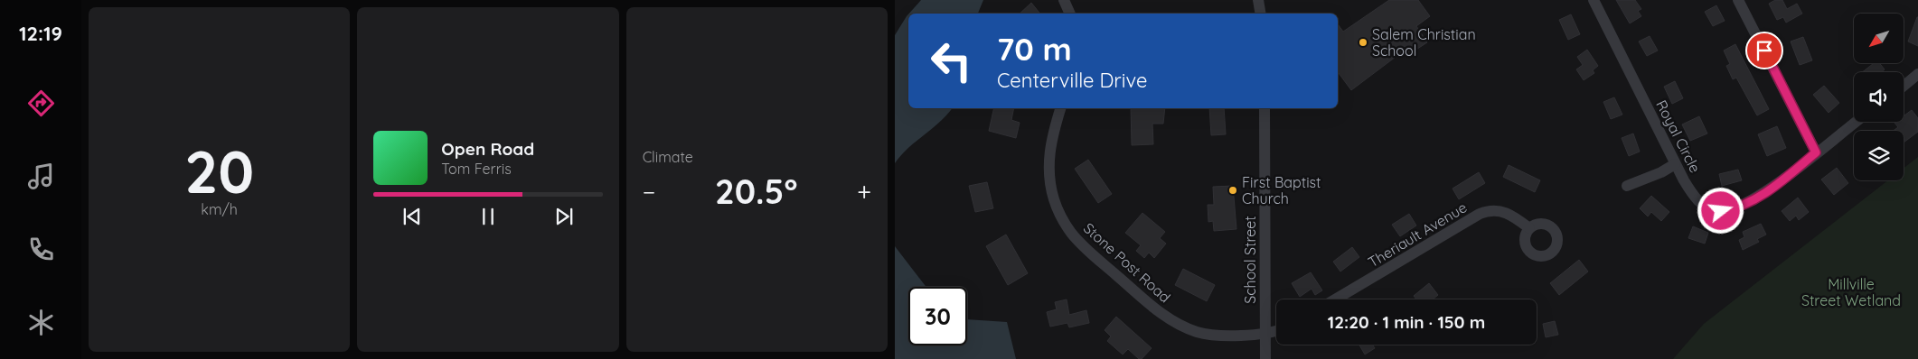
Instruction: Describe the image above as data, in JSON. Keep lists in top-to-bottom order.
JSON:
{
  "streets": {
    "street": [
      "Royal Circle",
      "Theriault Avenue",
      "School Street",
      "Stone Post Road"
    ]
  },
  "crossings": [
    ["School Street", "Stone Post Road"]
  ],
  "parks": ["Millville Street Wetland"],
  "places": ["Salem Christian School", "First Baptist Church"],
  "north": "bottom left",
  "page": {
    "tabs": "12:19",
    "tile": [
      ["20", "km/h"],
      "Climate"
    ],
    "turn": ["70 m", "Centerville Drive"],
    "song": ["Open Road", "Tom Ferris"],
    "heat": ["−", "20.5°", "+"],
    "limit": "30",
    "trip": "12:20 · 1 min · 150 m"
  }
}
